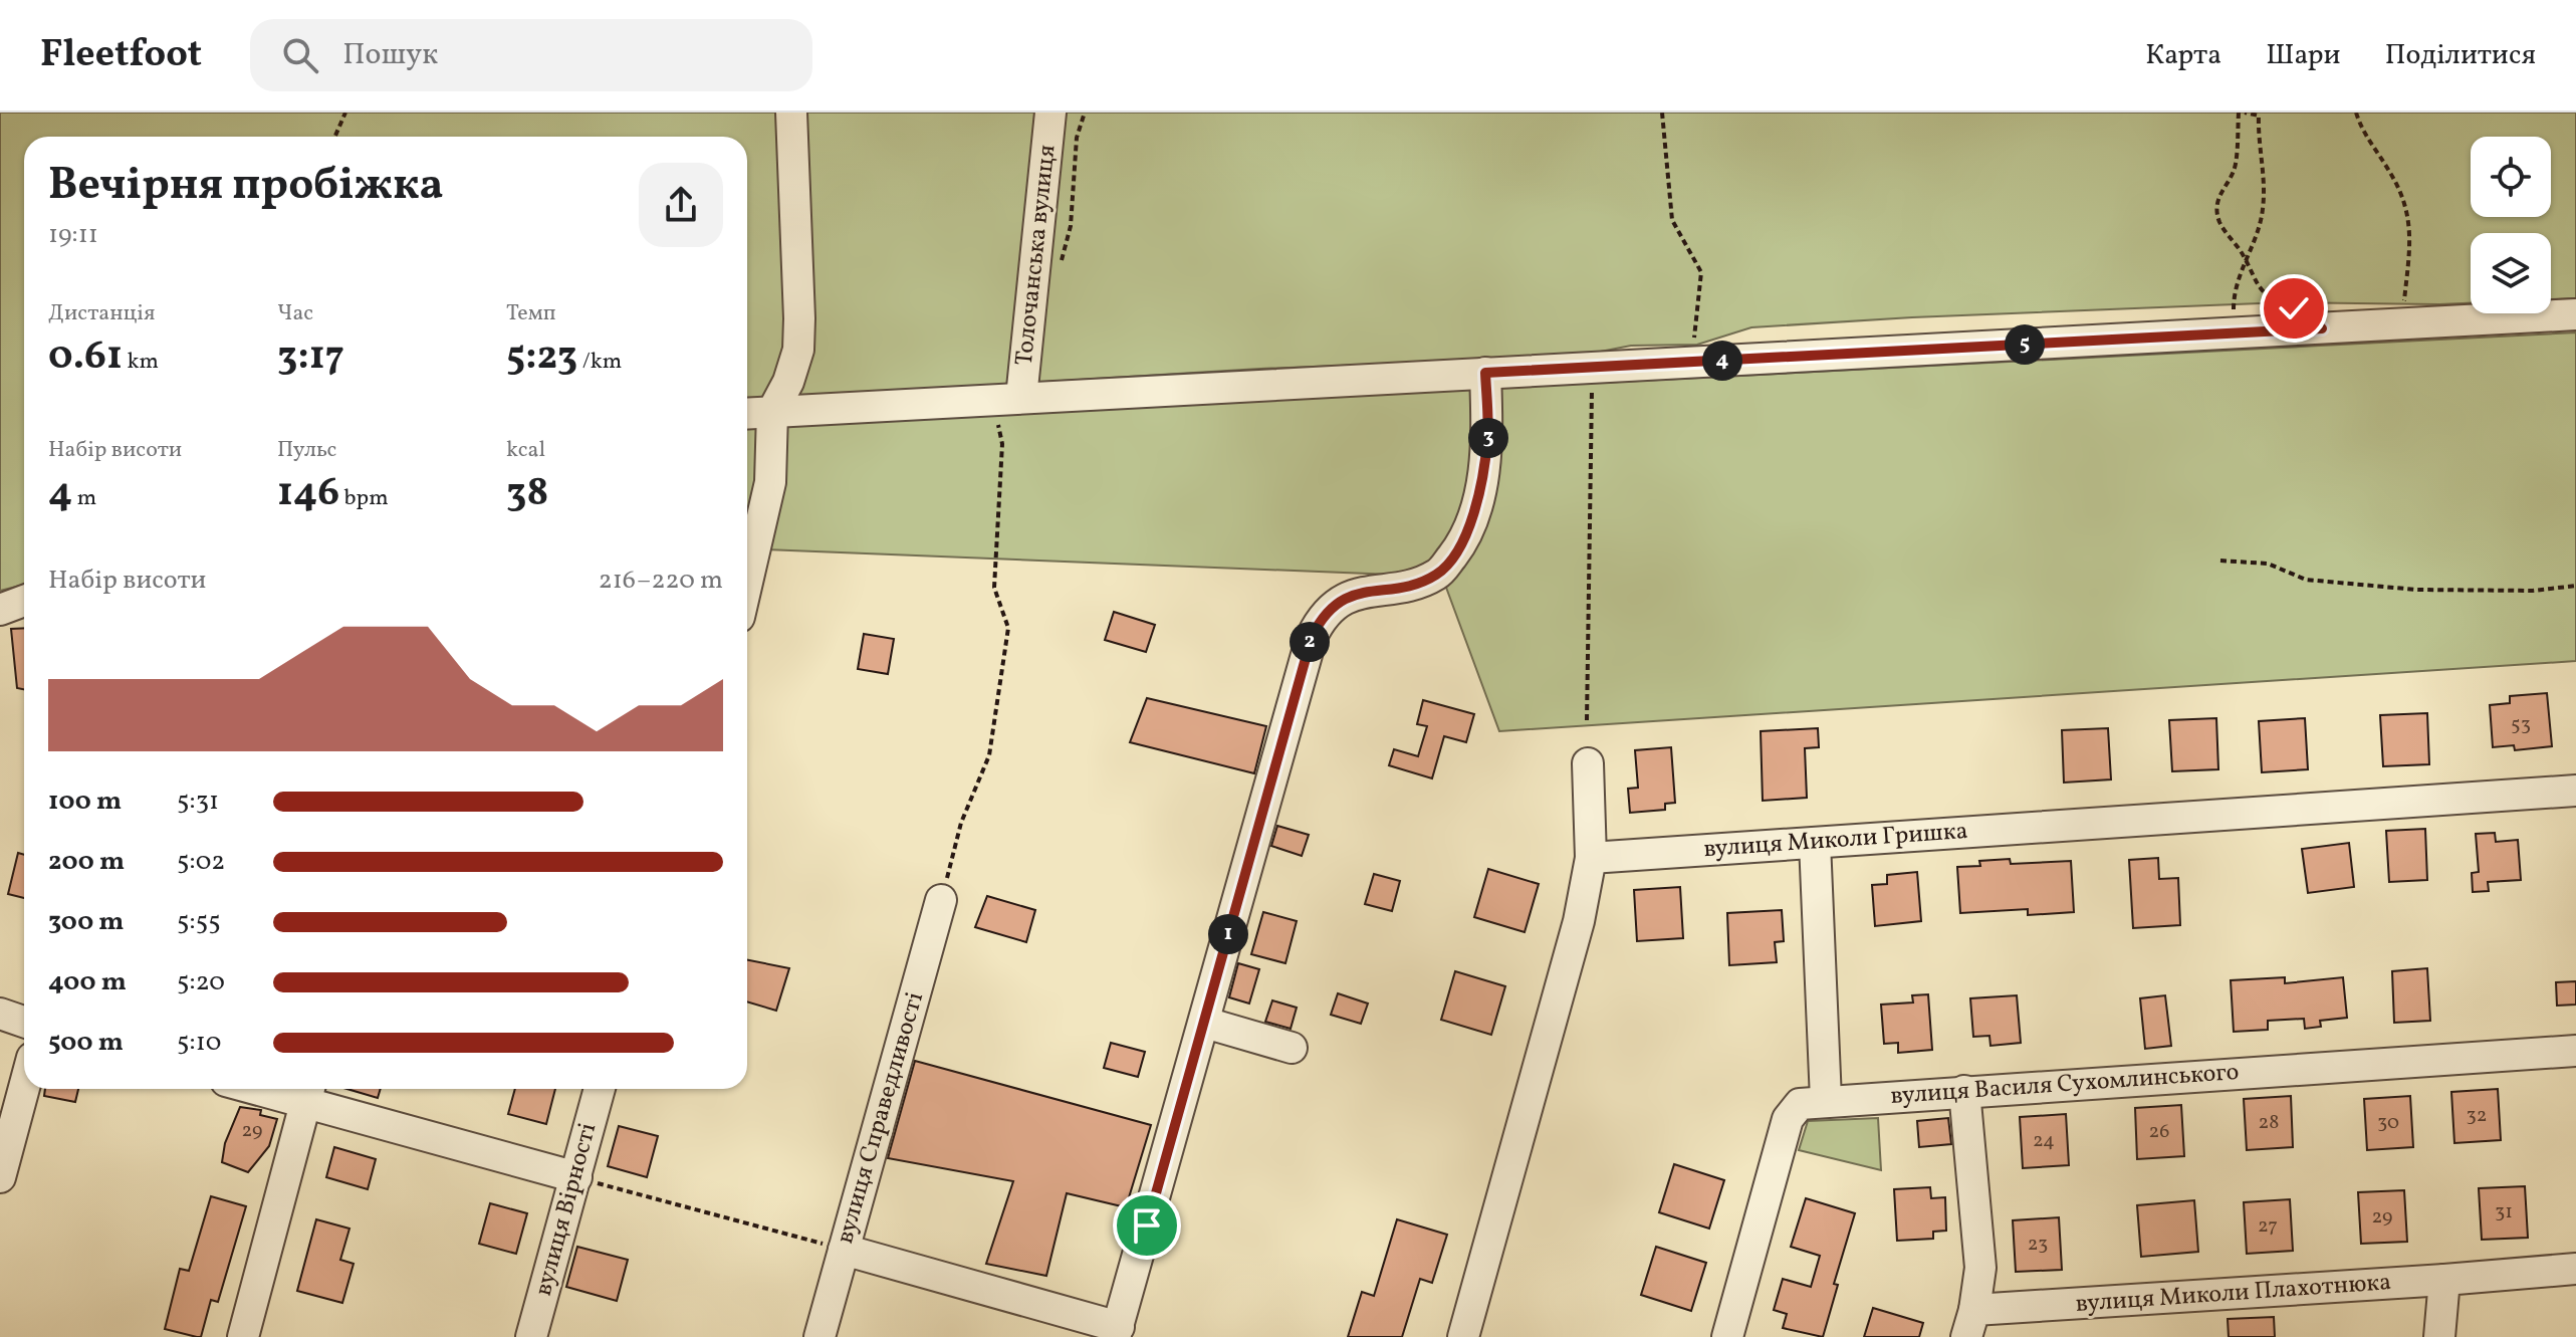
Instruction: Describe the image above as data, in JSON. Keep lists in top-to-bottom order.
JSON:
{
  "streets": {
    "street": [
      "Толочанська вулиця",
      "вулиця Миколи Гришка",
      "вулиця Василя Сухомлинського",
      "вулиця Справедливості",
      "вулиця Вірності",
      "вулиця Миколи Плахотнюка"
    ]
  },
  "crossings": [
    ["вулиця Василя Сухомлинського", "вулиця Миколи Плахотнюка"]
  ],
  "house_numbers": [
    "53",
    "32",
    "28",
    "30",
    "29",
    "26",
    "24",
    "31",
    "29",
    "27",
    "23"
  ],
  "page": {
    "header": "Fleetfoot",
    "search": "Пошук",
    "nav": ["Карта", "Шари", "Поділитися"],
    "heading": ["Вечірня пробіжка", "19:11"],
    "stats": [
      ["Дистанція", "0.61 km"],
      ["Час", "3:17"],
      ["Темп", "5:23 /km"],
      ["Набір висоти", "4 m"],
      ["Пульс", "146 bpm"],
      ["kcal", "38"]
    ],
    "pins": [
      "5",
      "4",
      "3",
      "2",
      "1"
    ],
    "chart": ["Набір висоти", "216–220 m"],
    "list": [
      {
        "name": "100 m",
        "note": "5:31"
      },
      {
        "name": "200 m",
        "note": "5:02"
      },
      {
        "name": "300 m",
        "note": "5:55"
      },
      {
        "name": "400 m",
        "note": "5:20"
      },
      {
        "name": "500 m",
        "note": "5:10"
      }
    ]
  }
}
